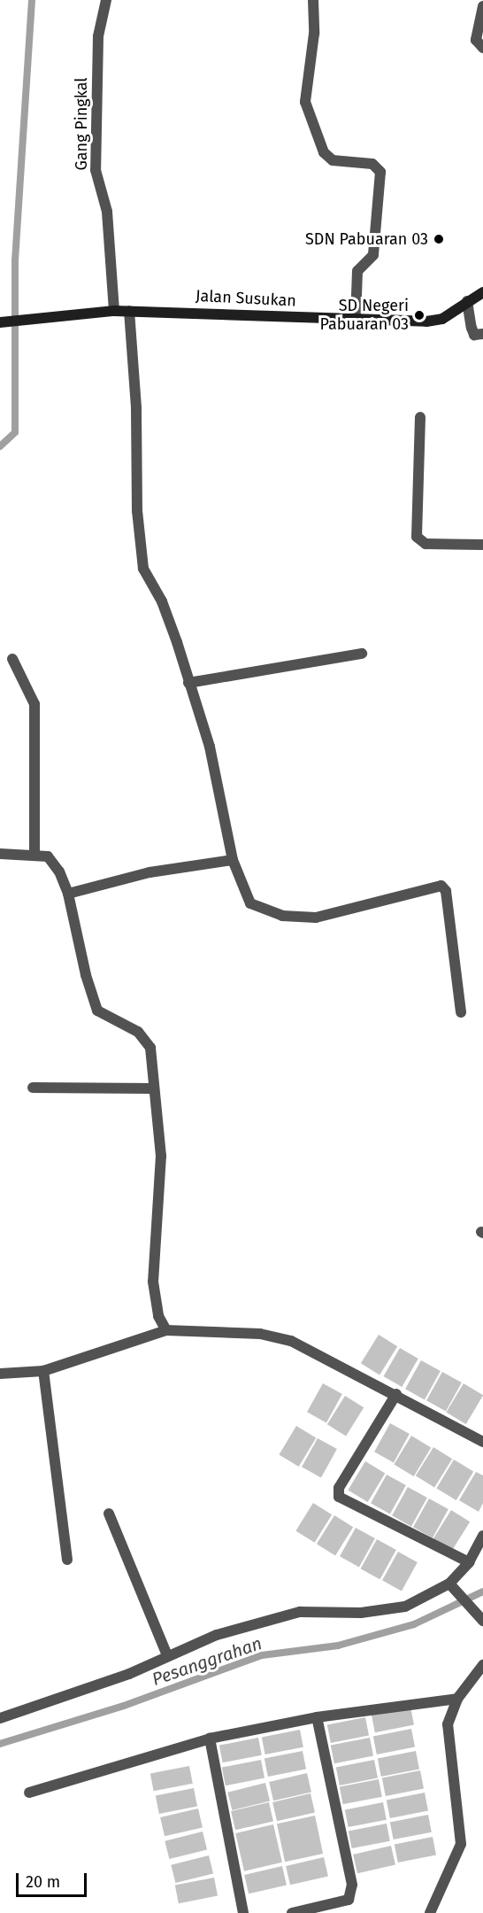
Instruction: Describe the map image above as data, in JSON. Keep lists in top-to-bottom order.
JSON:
{
  "streets": {
    "street": ["Gang Pingkal", "Jalan Susukan"]
  },
  "crossings": [
    ["Gang Pingkal", "Jalan Susukan"]
  ],
  "water": ["Pesanggrahan"],
  "places": ["SDN Pabuaran 03", "SD Negeri Pabuaran 03"],
  "scale_bar": "20 m"
}
